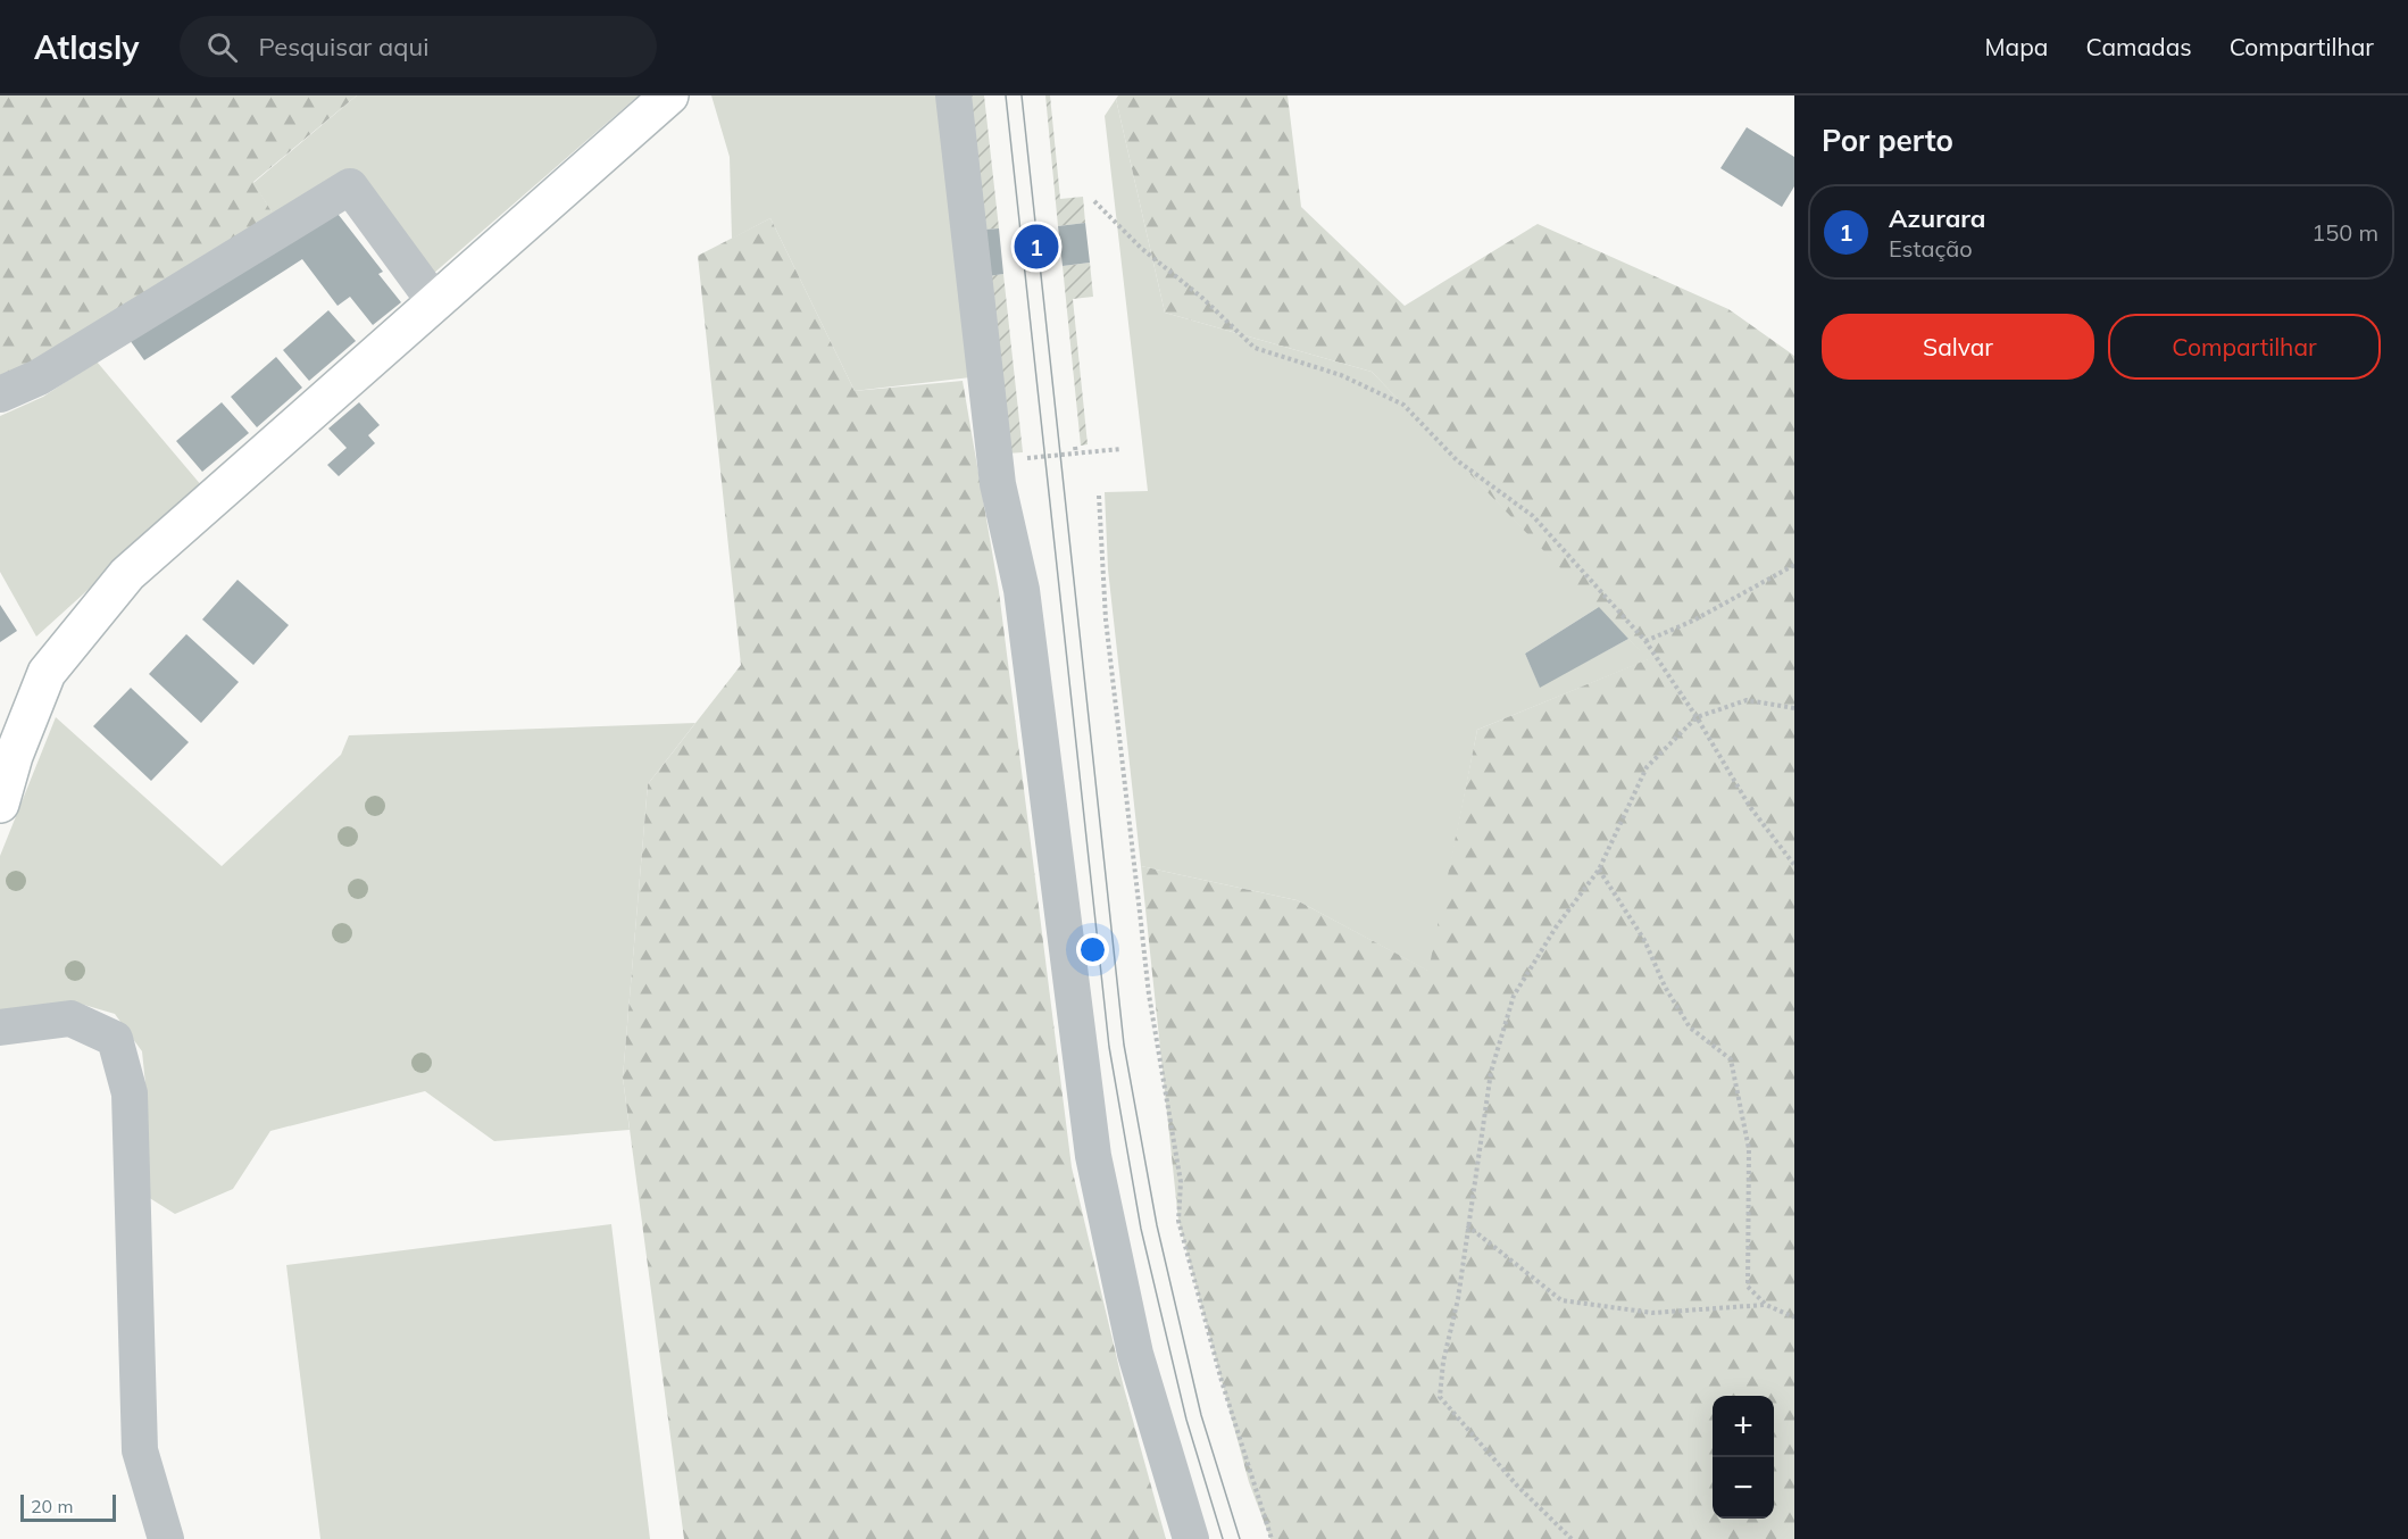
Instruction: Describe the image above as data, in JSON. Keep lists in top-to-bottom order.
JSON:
{
  "scale_bar": "20 m",
  "page": {
    "header": "Atlasly",
    "search": "Pesquisar aqui",
    "nav": ["Mapa", "Camadas", "Compartilhar"],
    "heading": "Por perto",
    "list": [
      {
        "mark": "1",
        "name": "Azurara",
        "note": "Estação",
        "value": "150 m"
      }
    ],
    "pins": "1",
    "buttons": ["Salvar", "Compartilhar"],
    "map_buttons": ["+", "−"],
    "scale": "20 m"
  }
}
